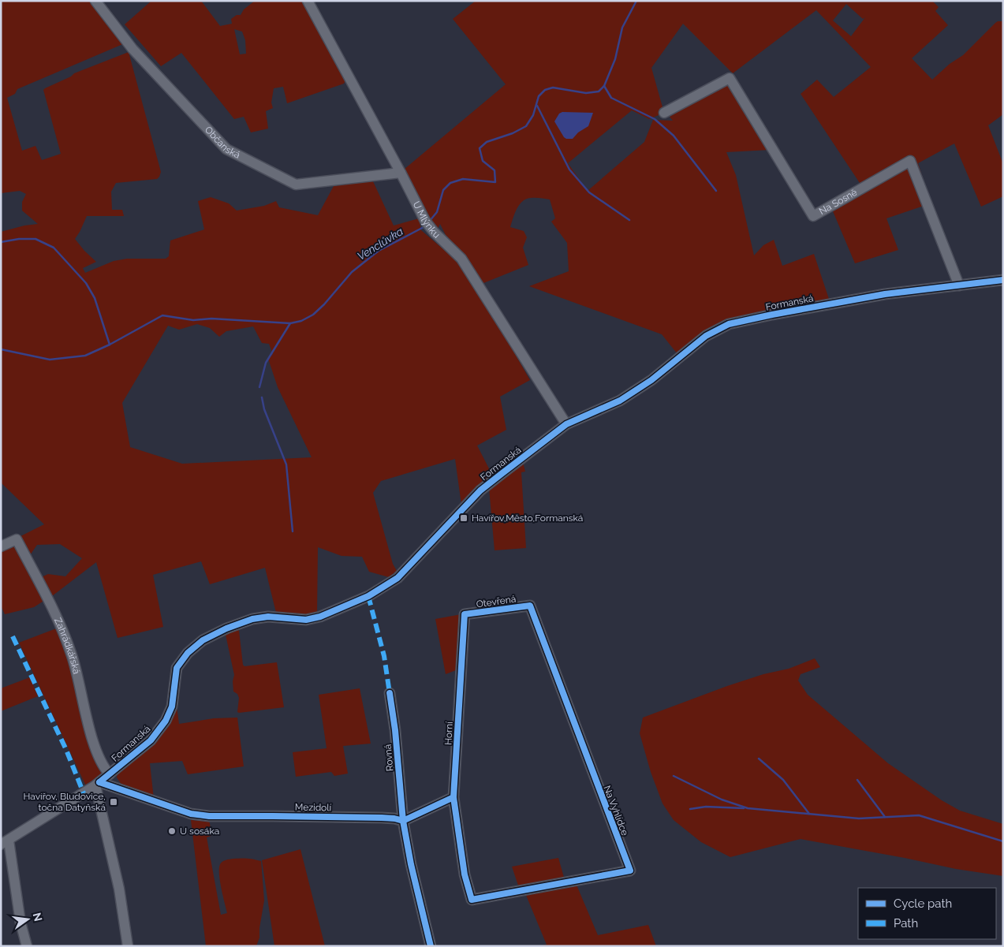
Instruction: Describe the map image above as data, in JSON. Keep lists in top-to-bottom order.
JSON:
{
  "streets": {
    "street": [
      "Občanská",
      "Na Sosně",
      "U Mlýnku",
      "Formanská",
      "Otevřená",
      "Zahrádkářská",
      "Horní",
      "Rovná",
      "Mezidolí",
      "Na Vyhlídce"
    ]
  },
  "crossings": [
    ["Občanská", "U Mlýnku"],
    ["Na Sosně", "Formanská"],
    ["U Mlýnku", "Formanská"],
    ["Formanská", "Zahrádkářská"],
    ["Formanská", "Mezidolí"],
    ["Otevřená", "Horní"],
    ["Otevřená", "Na Vyhlídce"],
    ["Horní", "Na Vyhlídce"],
    ["Rovná", "Mezidolí"]
  ],
  "water": ["Venclůvka"],
  "places": {
    "transit": ["Havířov,Město,Formanská", "Havířov, Bludovice, točna Datyňská"],
    "other": ["U sosáka"]
  },
  "legend": ["Cycle path", "Path"],
  "north": "right"
}
